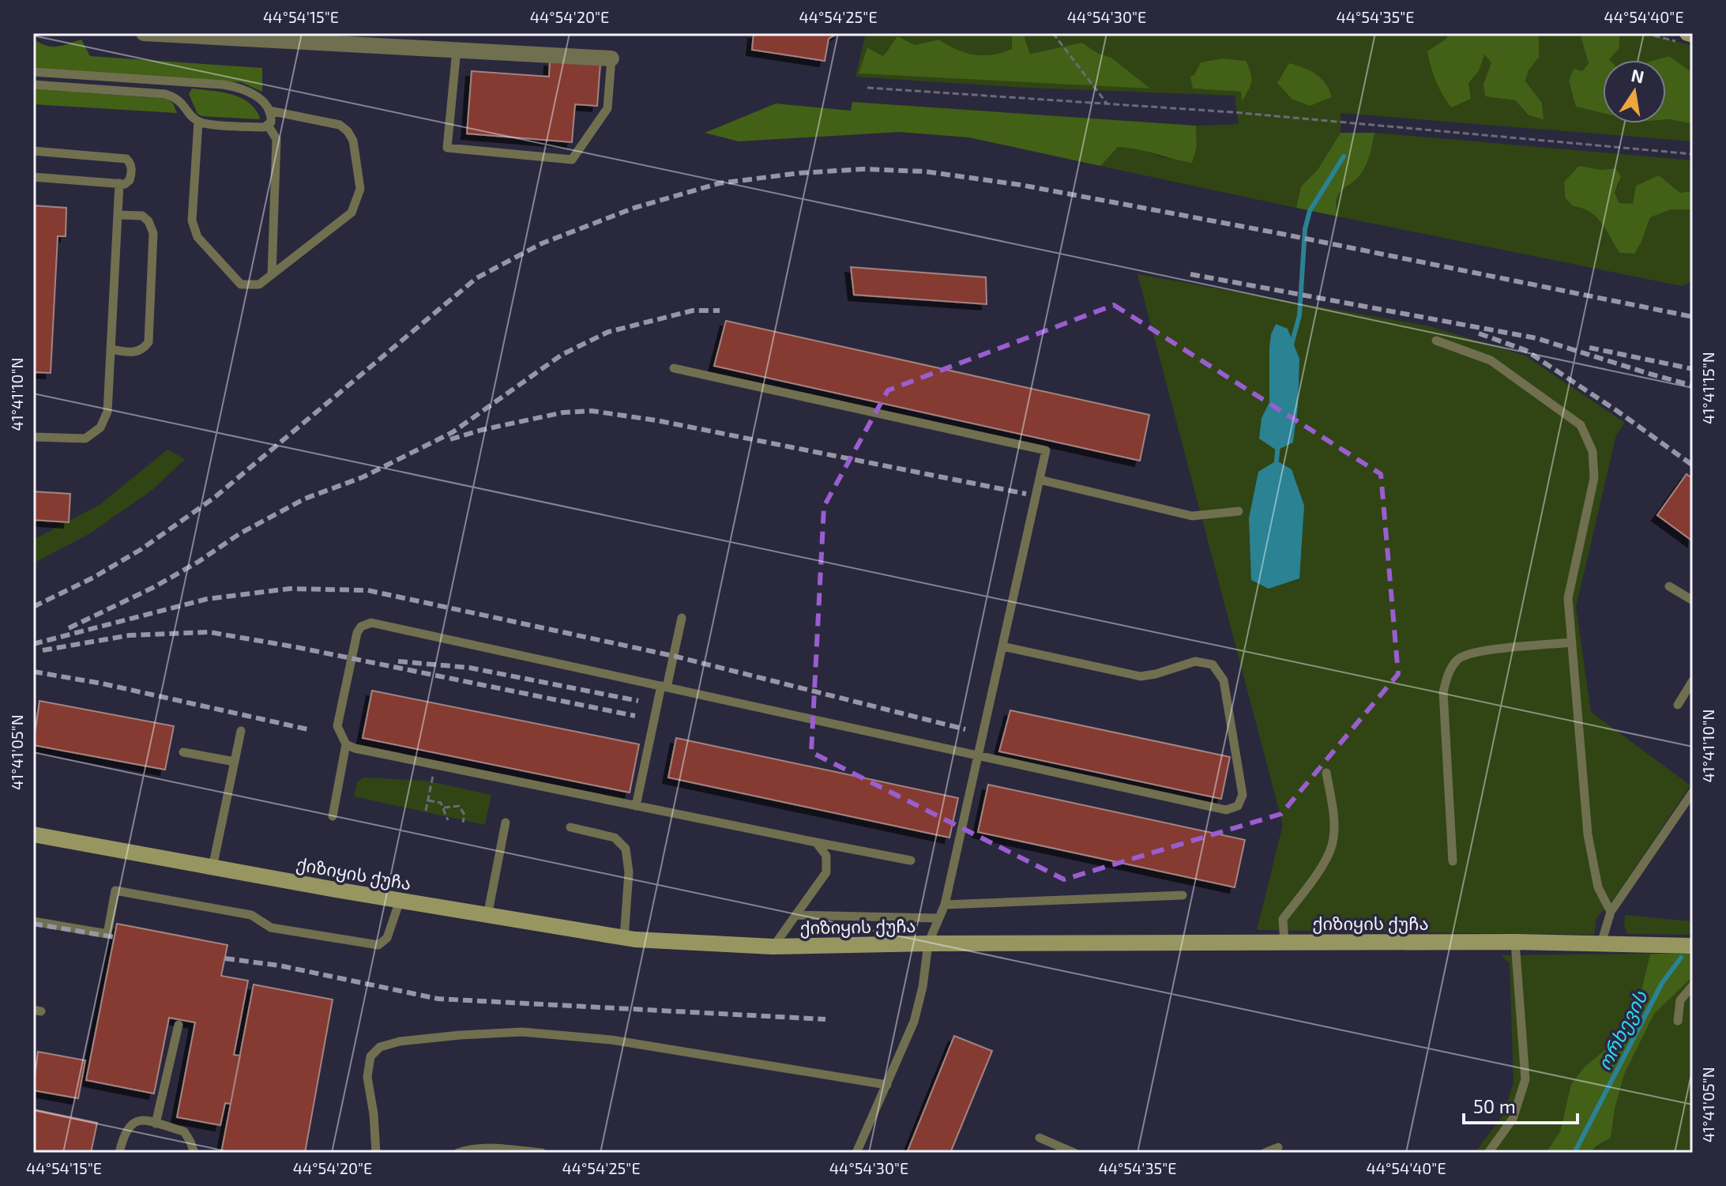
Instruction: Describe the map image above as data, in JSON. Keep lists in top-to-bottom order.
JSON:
{
  "streets": {
    "street": ["ქიზიყის ქუჩა"]
  },
  "water": ["ორხევის"],
  "scale_bar": "50 m",
  "north": "top",
  "coordinates": [
    "44°54'15\"E",
    "44°54'20\"E",
    "44°54'25\"E",
    "44°54'30\"E",
    "44°54'35\"E",
    "44°54'40\"E",
    "41°41'15\"N",
    "41°41'10\"N",
    "41°41'05\"N"
  ]
}
